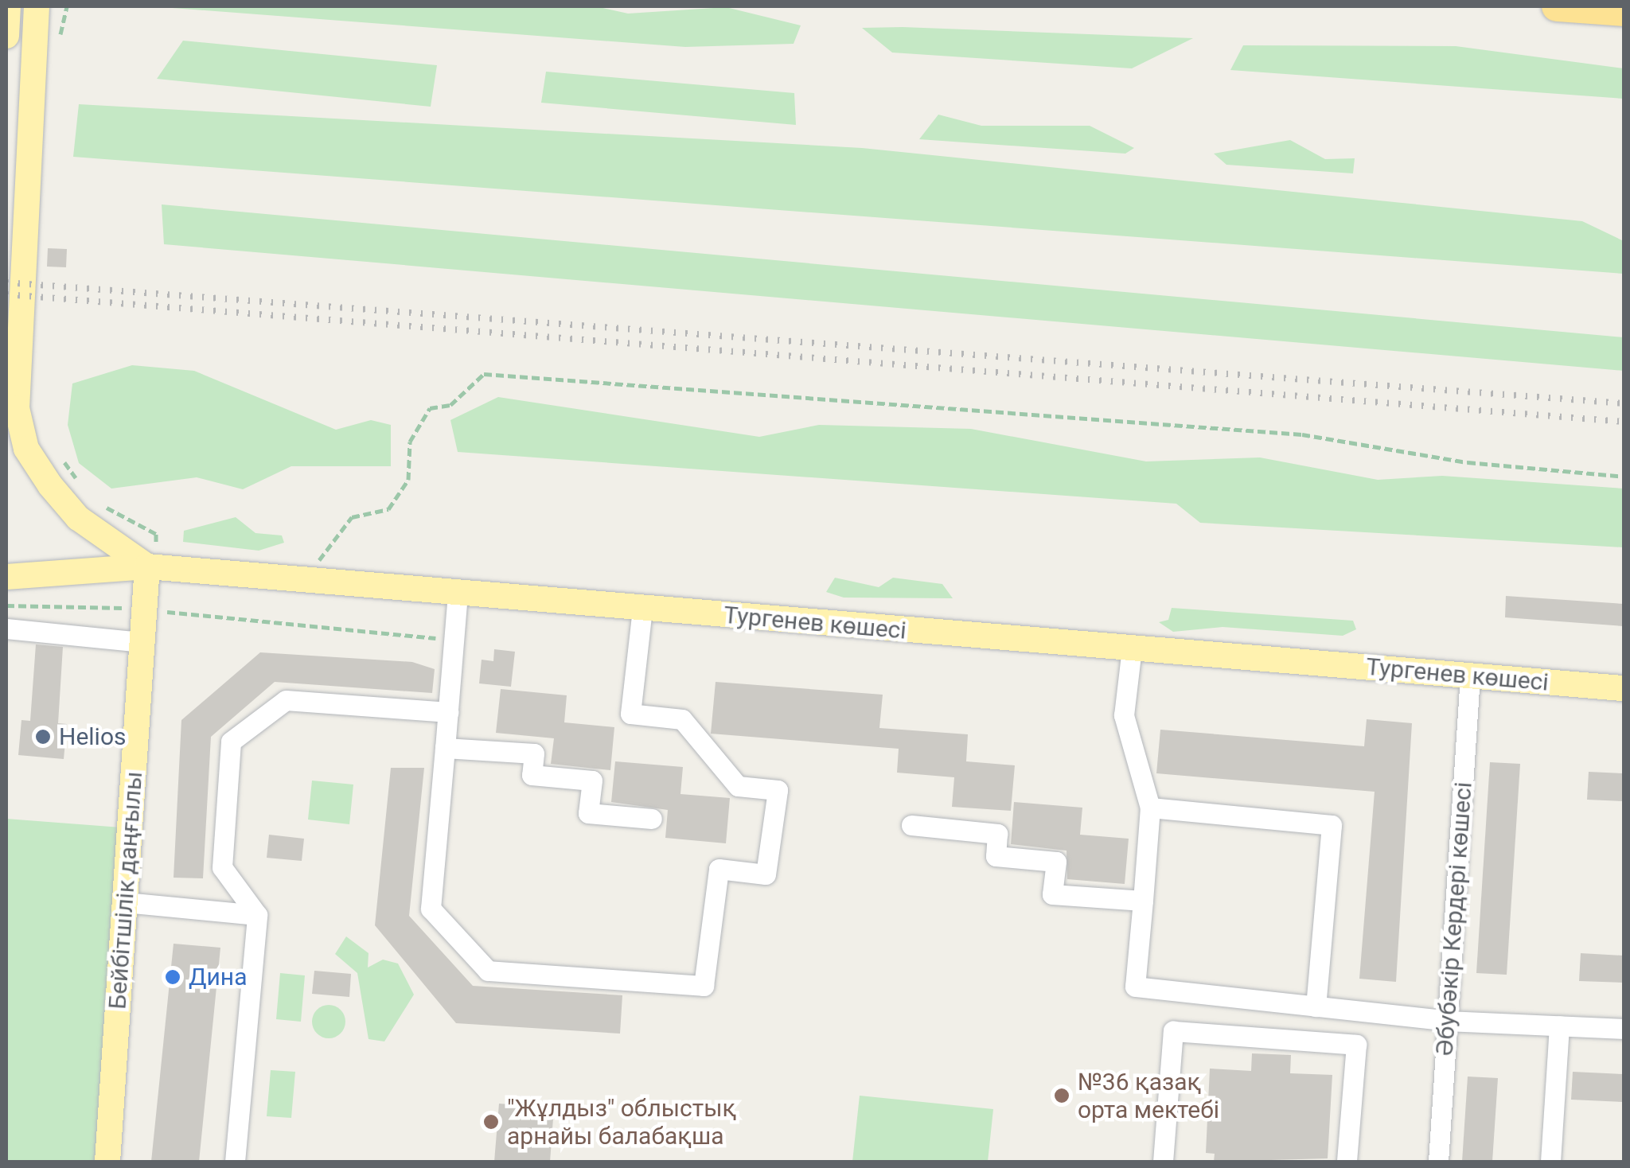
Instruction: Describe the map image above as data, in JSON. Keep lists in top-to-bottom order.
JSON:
{
  "streets": {
    "main road": ["Тургенев көшесі", "Бейбітшілік даңғылы"],
    "street": ["Әбубәкір Кердері көшесі"]
  },
  "crossings": [
    ["Тургенев көшесі", "Бейбітшілік даңғылы"],
    ["Тургенев көшесі", "Әбубәкір Кердері көшесі"]
  ],
  "places": [
    "Helios",
    "Дина",
    "№36 қазақ орта мектебі",
    "\"Жұлдыз\" облыстық арнайы балабақша"
  ]
}
